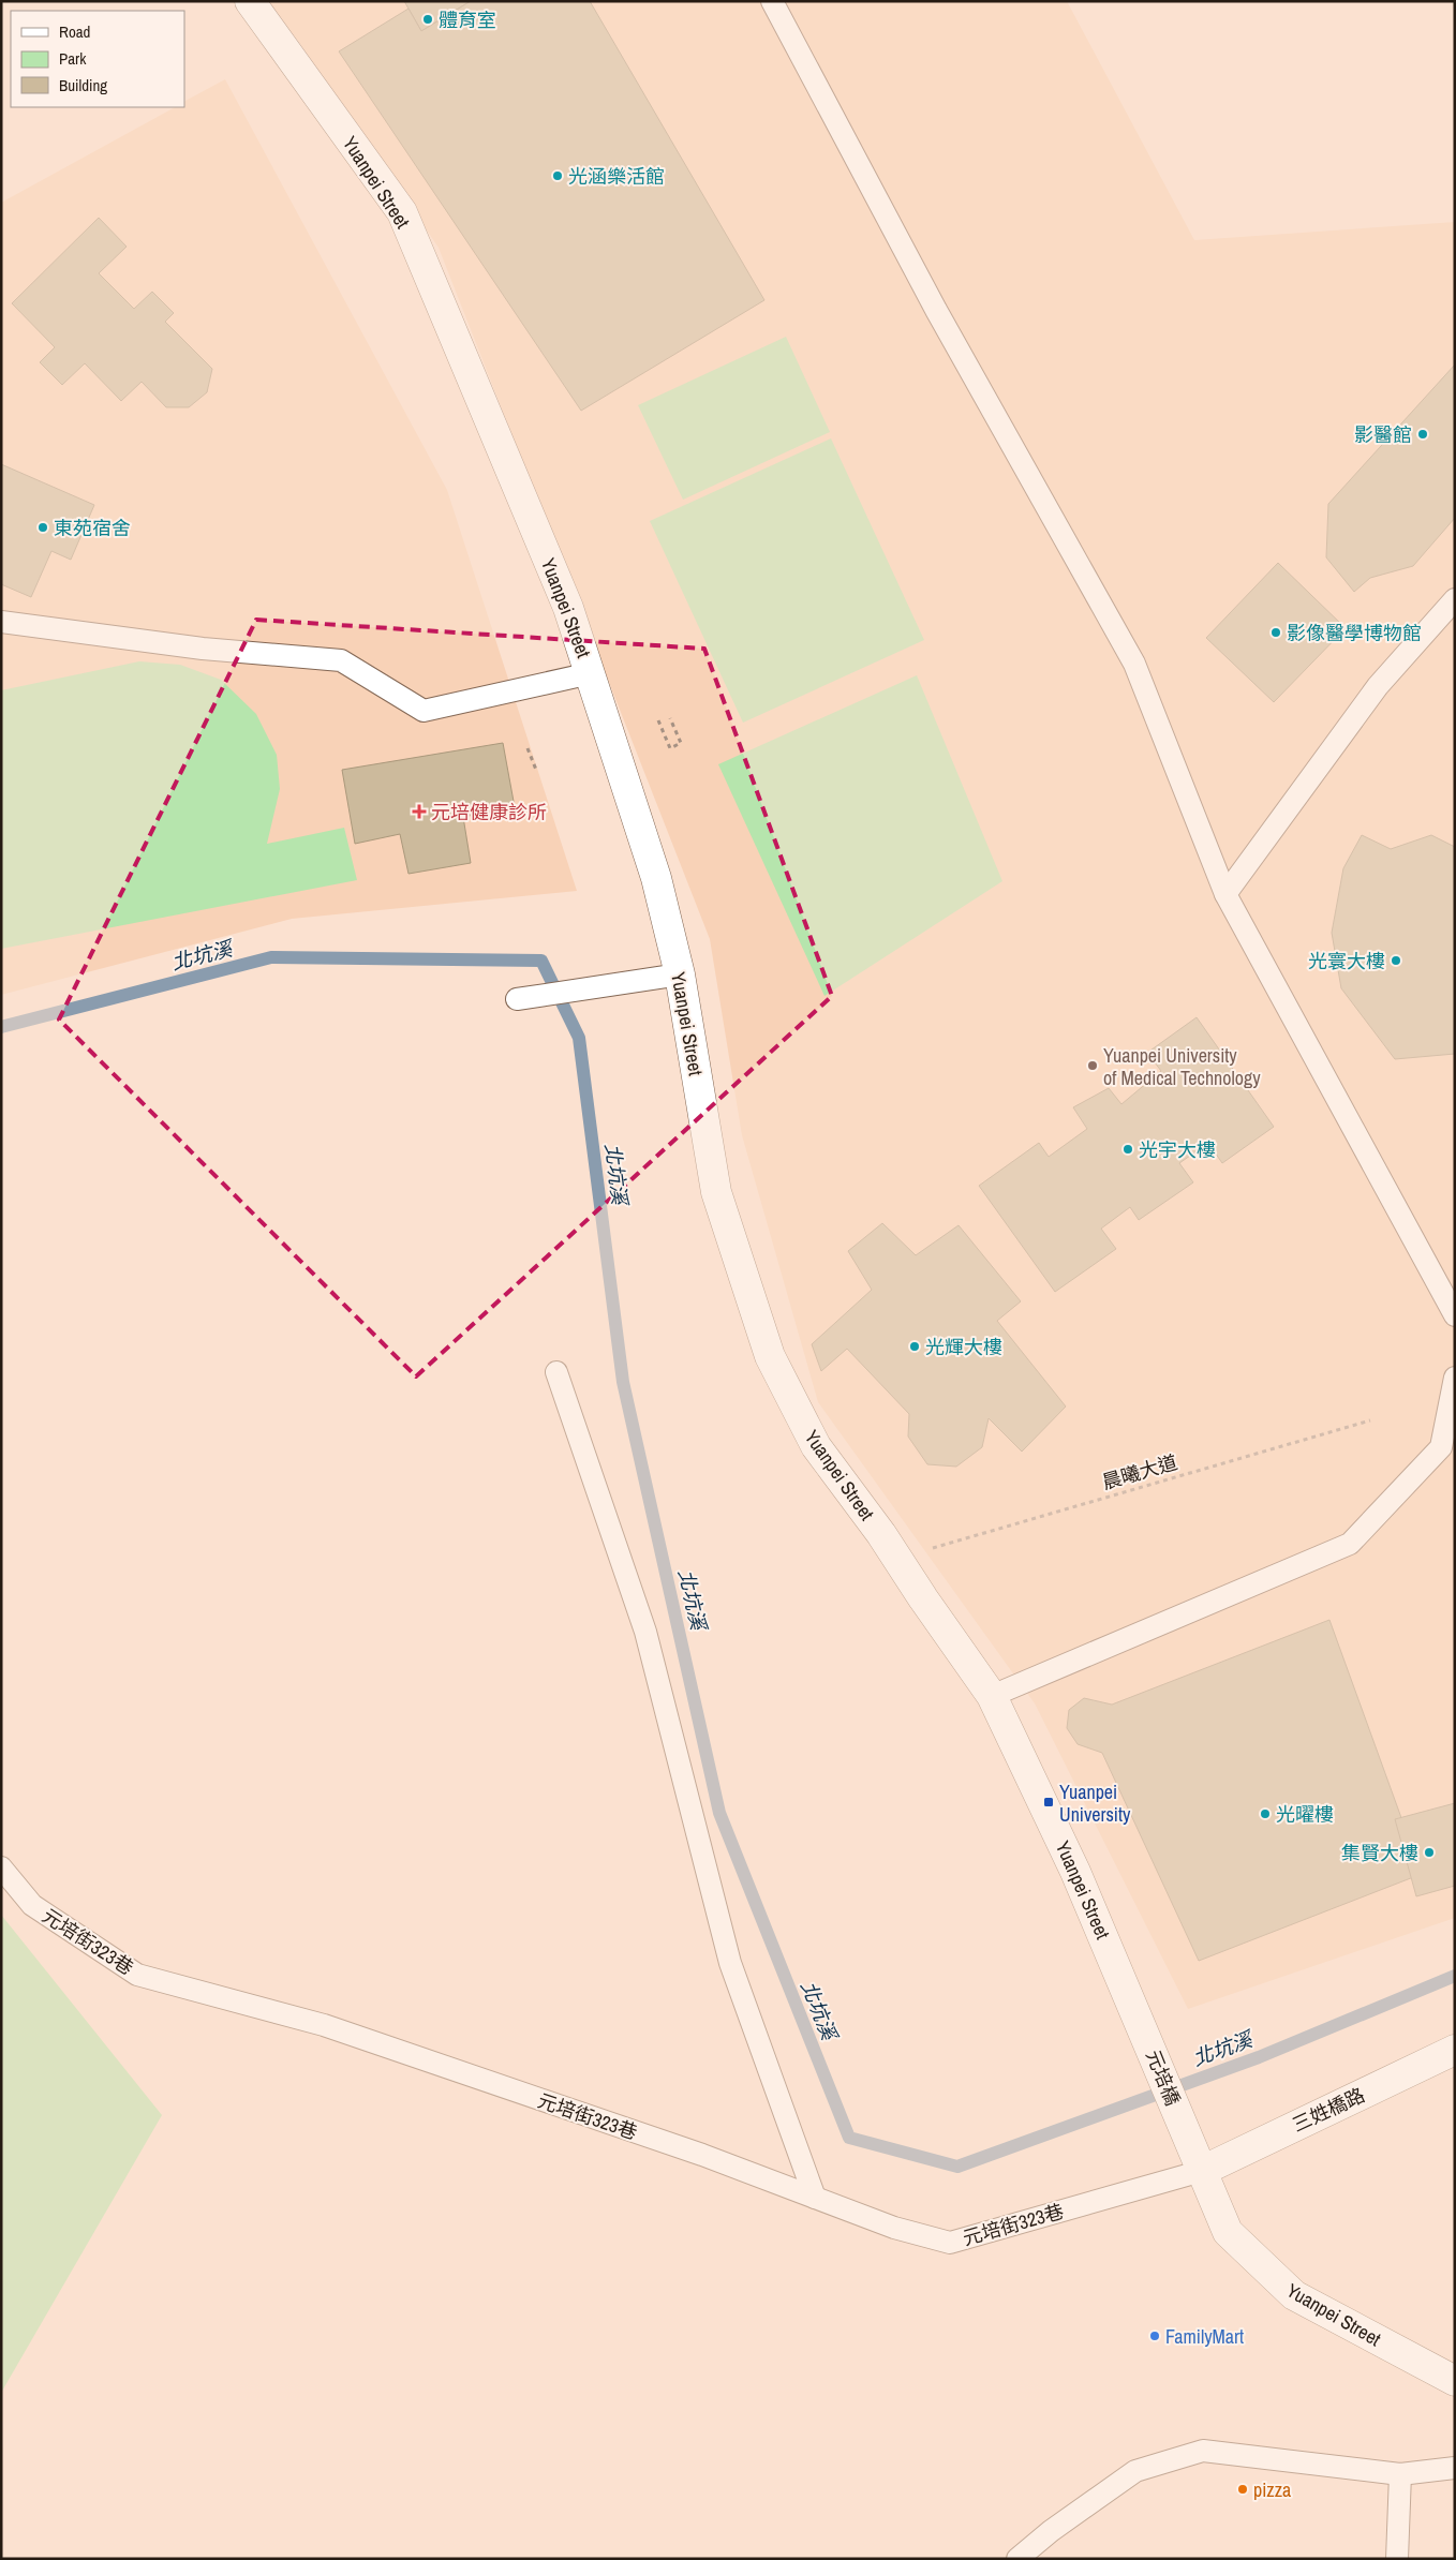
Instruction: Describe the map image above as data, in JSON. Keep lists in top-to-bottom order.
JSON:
{
  "streets": {
    "street": ["Yuanpei Street", "元培橋", "三姓橋路"],
    "lane": ["元培街323巷"],
    "path": ["晨曦大道"]
  },
  "crossings": [
    ["Yuanpei Street", "元培街323巷"],
    ["Yuanpei Street", "元培橋"],
    ["Yuanpei Street", "三姓橋路"],
    ["元培街323巷", "元培橋"],
    ["元培街323巷", "三姓橋路"],
    ["元培橋", "三姓橋路"]
  ],
  "water": ["北坑溪"],
  "places": {
    "other": [
      "體育室",
      "光涵樂活館",
      "影醫館",
      "東苑宿舍",
      "影像醫學博物館",
      "光寰大樓",
      "Yuanpei University of Medical Technology",
      "光宇大樓",
      "光輝大樓",
      "光曜樓",
      "集賢大樓",
      "FamilyMart",
      "pizza"
    ],
    "health": ["元培健康診所"],
    "transit": ["Yuanpei University"]
  },
  "legend": ["Road", "Park", "Building"]
}
